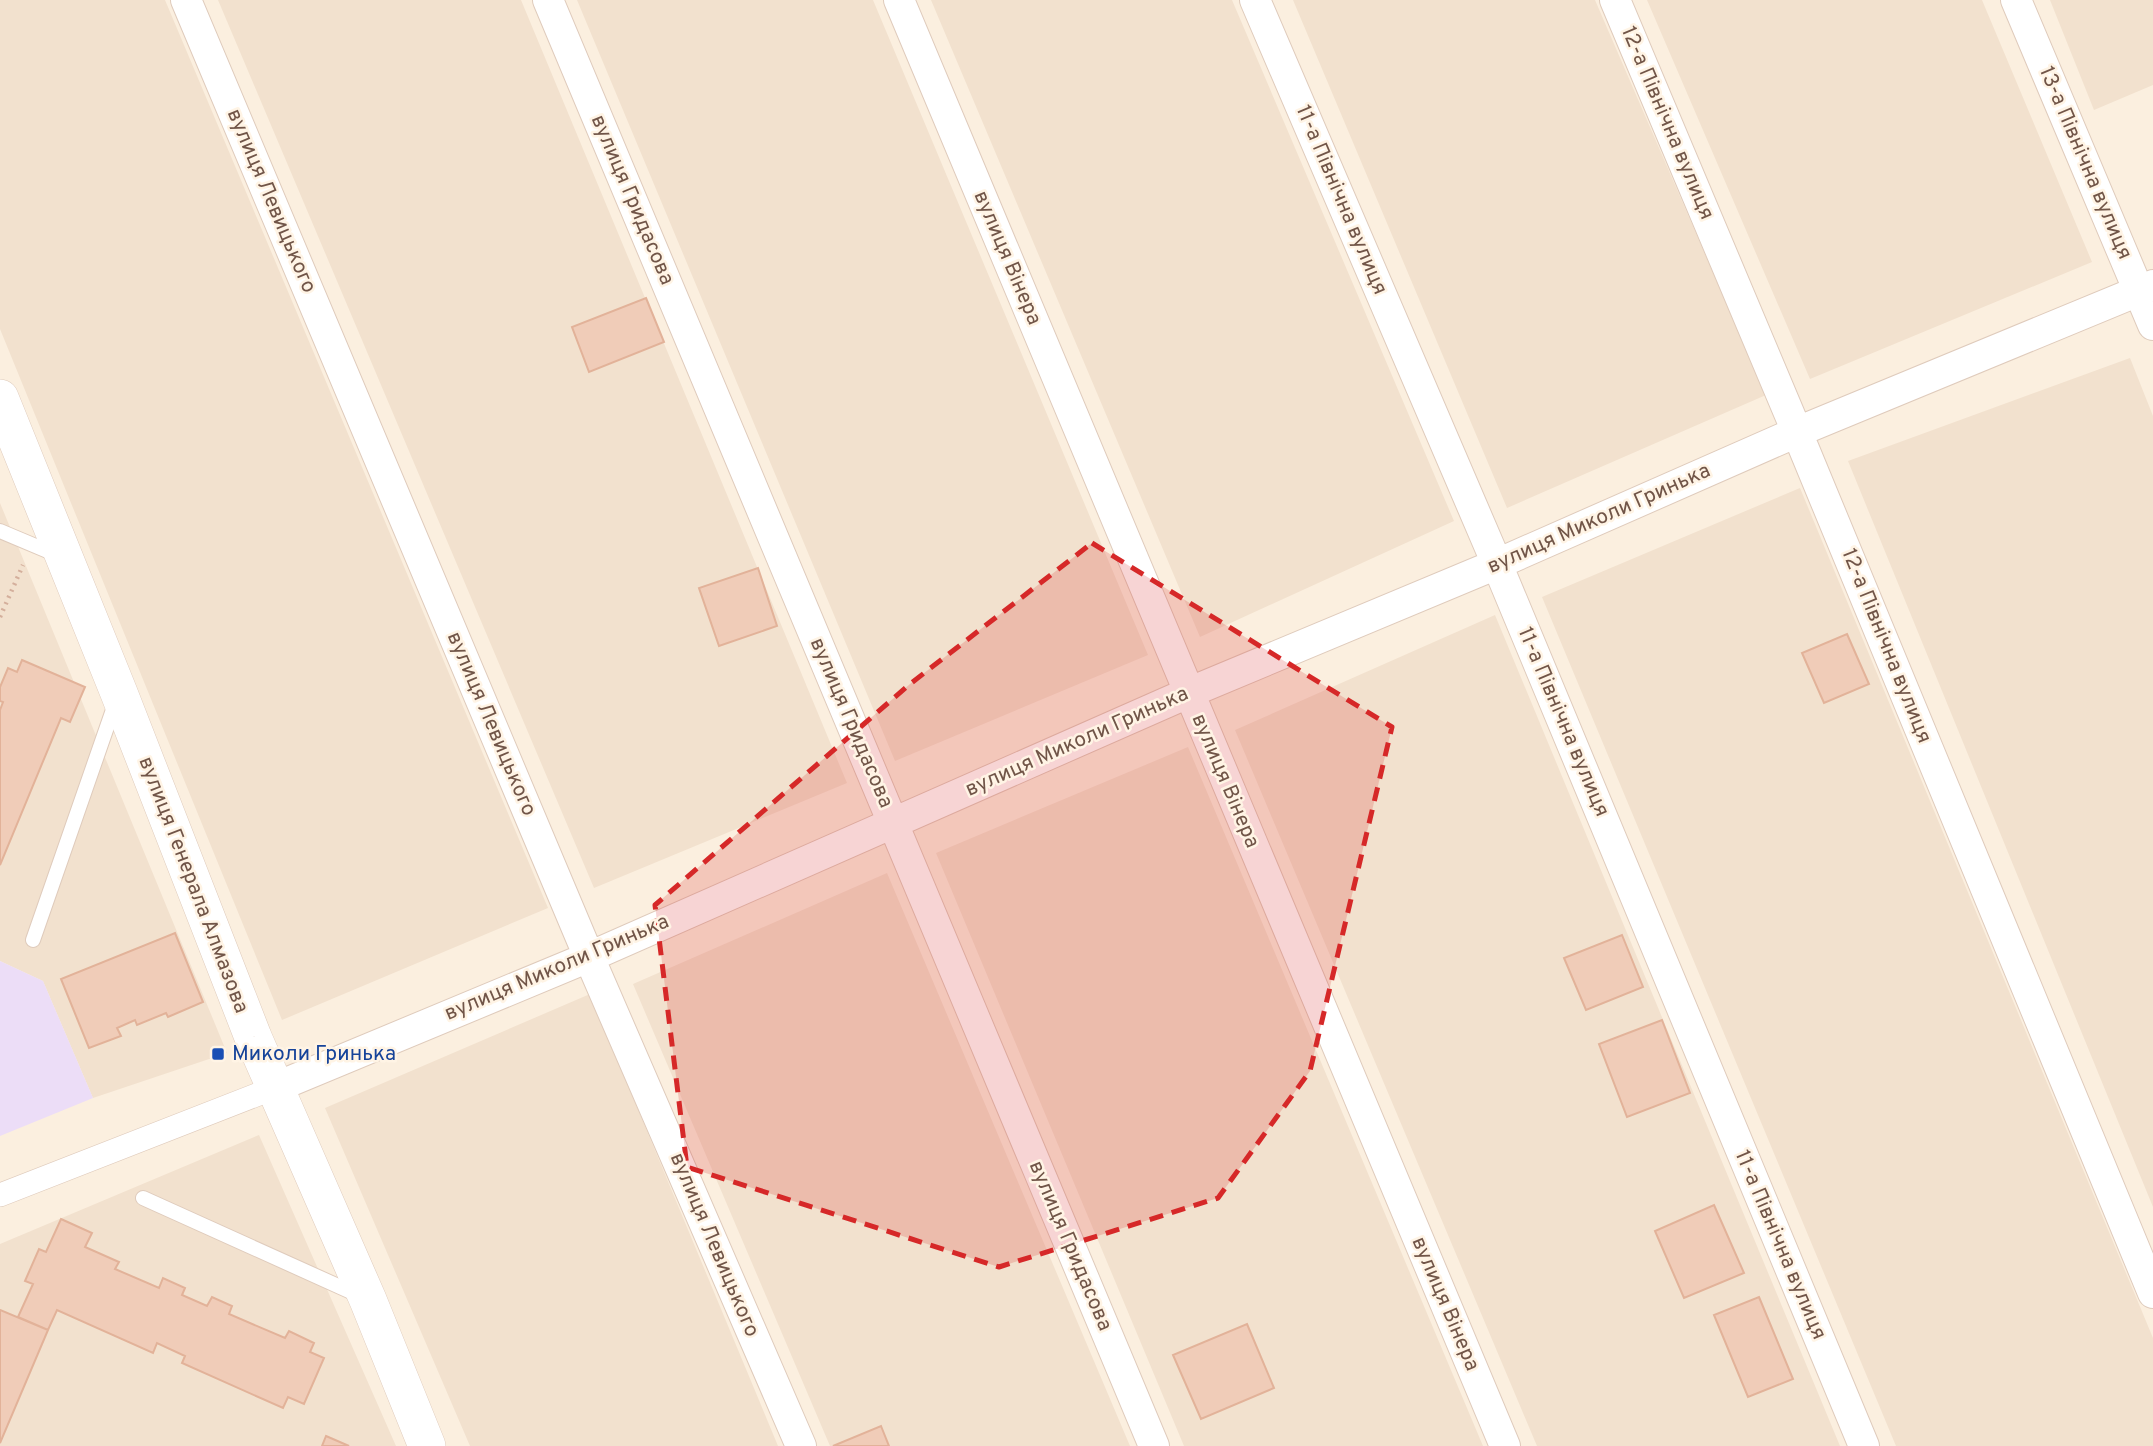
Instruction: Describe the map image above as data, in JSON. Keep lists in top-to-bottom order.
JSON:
{
  "streets": {
    "street": [
      "12-а Північна вулиця",
      "13-а Північна вулиця",
      "вулиця Гридасова",
      "11-а Північна вулиця",
      "вулиця Левицького",
      "вулиця Вінера",
      "вулиця Миколи Гринька",
      "вулиця Генерала Алмазова"
    ]
  },
  "crossings": [
    ["12-а Північна вулиця", "вулиця Миколи Гринька"],
    ["13-а Північна вулиця", "вулиця Миколи Гринька"],
    ["вулиця Гридасова", "вулиця Миколи Гринька"],
    ["11-а Північна вулиця", "вулиця Миколи Гринька"],
    ["вулиця Левицького", "вулиця Миколи Гринька"],
    ["вулиця Вінера", "вулиця Миколи Гринька"],
    ["вулиця Миколи Гринька", "вулиця Генерала Алмазова"]
  ],
  "places": {
    "transit": ["Миколи Гринька"]
  }
}
